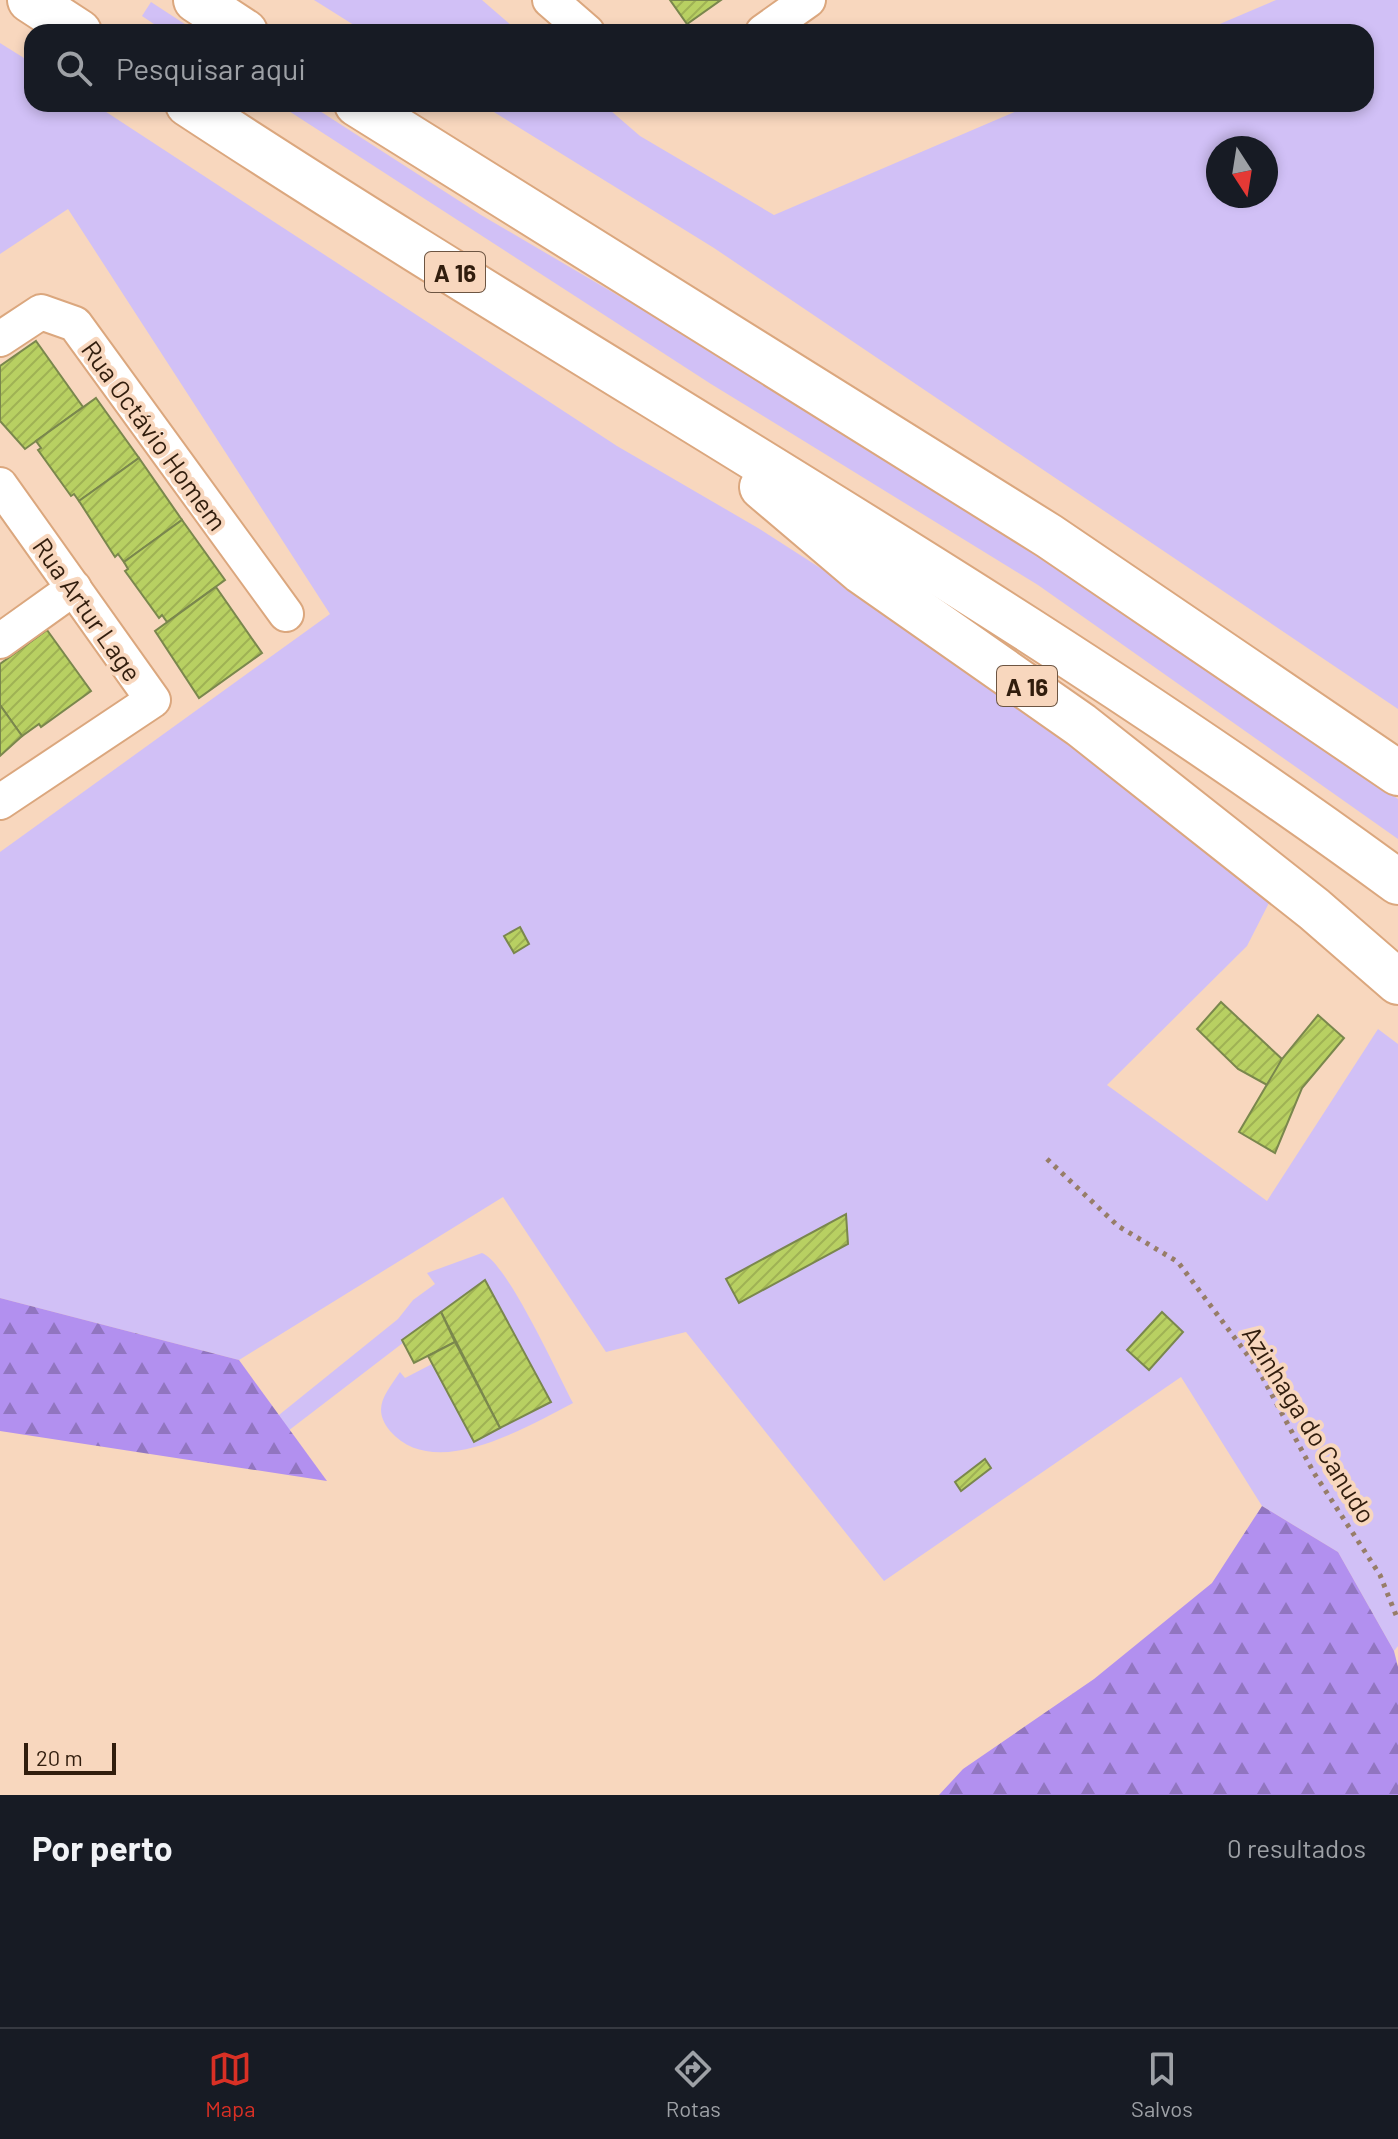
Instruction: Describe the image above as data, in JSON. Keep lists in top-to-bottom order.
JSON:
{
  "streets": {
    "highway": ["A 16"],
    "street": ["Rua Octávio Homem", "Rua Artur Lage"],
    "path": ["Azinhaga do Canudo"]
  },
  "scale_bar": "20 m",
  "north": "bottom",
  "page": {
    "search": "Pesquisar aqui",
    "scale": "20 m",
    "heading": ["Por perto", "0 resultados"],
    "nav": ["Mapa", "Rotas", "Salvos"]
  }
}
